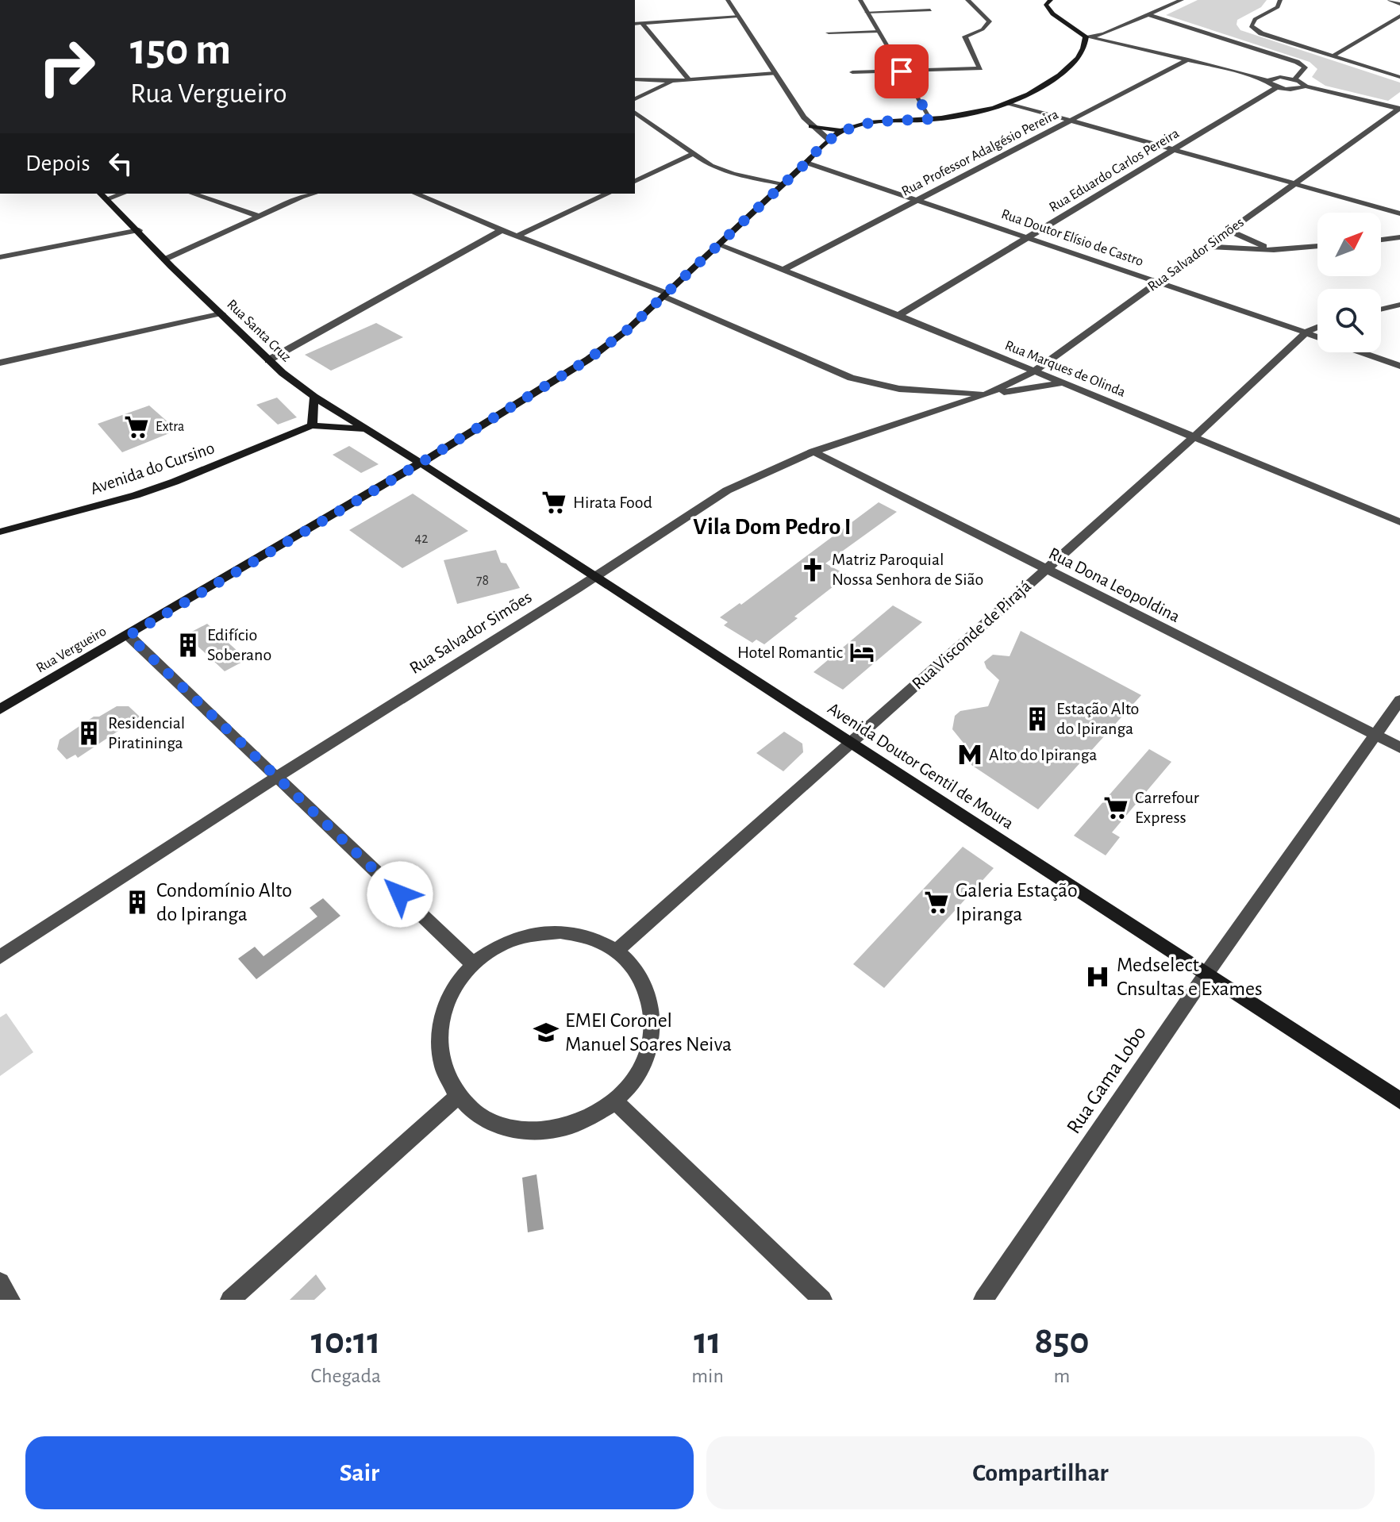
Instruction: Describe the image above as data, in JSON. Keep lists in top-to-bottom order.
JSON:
{
  "streets": {
    "main road": [
      "Rua Santa Cruz",
      "Avenida do Cursino",
      "Rua Vergueiro",
      "Avenida Doutor Gentil de Moura"
    ],
    "street": [
      "Rua Professor Adalgésio Pereira",
      "Rua Eduardo Carlos Pereira",
      "Rua Doutor Elísio de Castro",
      "Rua Salvador Simões",
      "Rua Marques de Olinda",
      "Rua Dona Leopoldina",
      "Rua Visconde de Pirajá",
      "Rua Gama Lobo"
    ]
  },
  "crossings": [
    ["Rua Professor Adalgésio Pereira", "Rua Doutor Elísio de Castro"],
    ["Rua Professor Adalgésio Pereira", "Rua Marques de Olinda"],
    ["Rua Eduardo Carlos Pereira", "Rua Doutor Elísio de Castro"],
    ["Rua Eduardo Carlos Pereira", "Rua Marques de Olinda"],
    ["Rua Doutor Elísio de Castro", "Rua Salvador Simões"],
    ["Rua Doutor Elísio de Castro", "Rua Visconde de Pirajá"],
    ["Rua Doutor Elísio de Castro", "Rua Vergueiro"],
    ["Rua Salvador Simões", "Rua Marques de Olinda"],
    ["Rua Salvador Simões", "Rua Dona Leopoldina"],
    ["Rua Salvador Simões", "Avenida Doutor Gentil de Moura"],
    ["Rua Santa Cruz", "Rua Vergueiro"],
    ["Rua Santa Cruz", "Avenida Doutor Gentil de Moura"],
    ["Rua Marques de Olinda", "Rua Visconde de Pirajá"],
    ["Rua Marques de Olinda", "Rua Vergueiro"],
    ["Rua Dona Leopoldina", "Rua Visconde de Pirajá"],
    ["Rua Dona Leopoldina", "Rua Gama Lobo"],
    ["Rua Visconde de Pirajá", "Avenida Doutor Gentil de Moura"],
    ["Rua Vergueiro", "Avenida Doutor Gentil de Moura"],
    ["Avenida Doutor Gentil de Moura", "Rua Gama Lobo"]
  ],
  "districts": ["Vila Dom Pedro I"],
  "places": {
    "supermarket": [
      "Extra",
      "Hirata Food",
      "Carrefour Express",
      "Galeria Estação Ipiranga"
    ],
    "church": ["Matriz Paroquial Nossa Senhora de Sião"],
    "building": [
      "Edifício Soberano",
      "Estação Alto do Ipiranga",
      "Residencial Piratininga",
      "Condomínio Alto do Ipiranga"
    ],
    "hotel": ["Hotel Romantic"],
    "metro station": ["Alto do Ipiranga"],
    "hospital": ["Medselect Cnsultas e Exames"],
    "school or university": ["EMEI Coronel Manuel Soares Neiva"]
  },
  "house_numbers": ["42", "78"],
  "north": "top right",
  "page": {
    "turn": ["150 m", "Rua Vergueiro"],
    "then": "Depois",
    "eta": [
      "10:11",
      "Chegada",
      "11",
      "min",
      "850",
      "m"
    ],
    "buttons": ["Sair", "Compartilhar"]
  }
}
